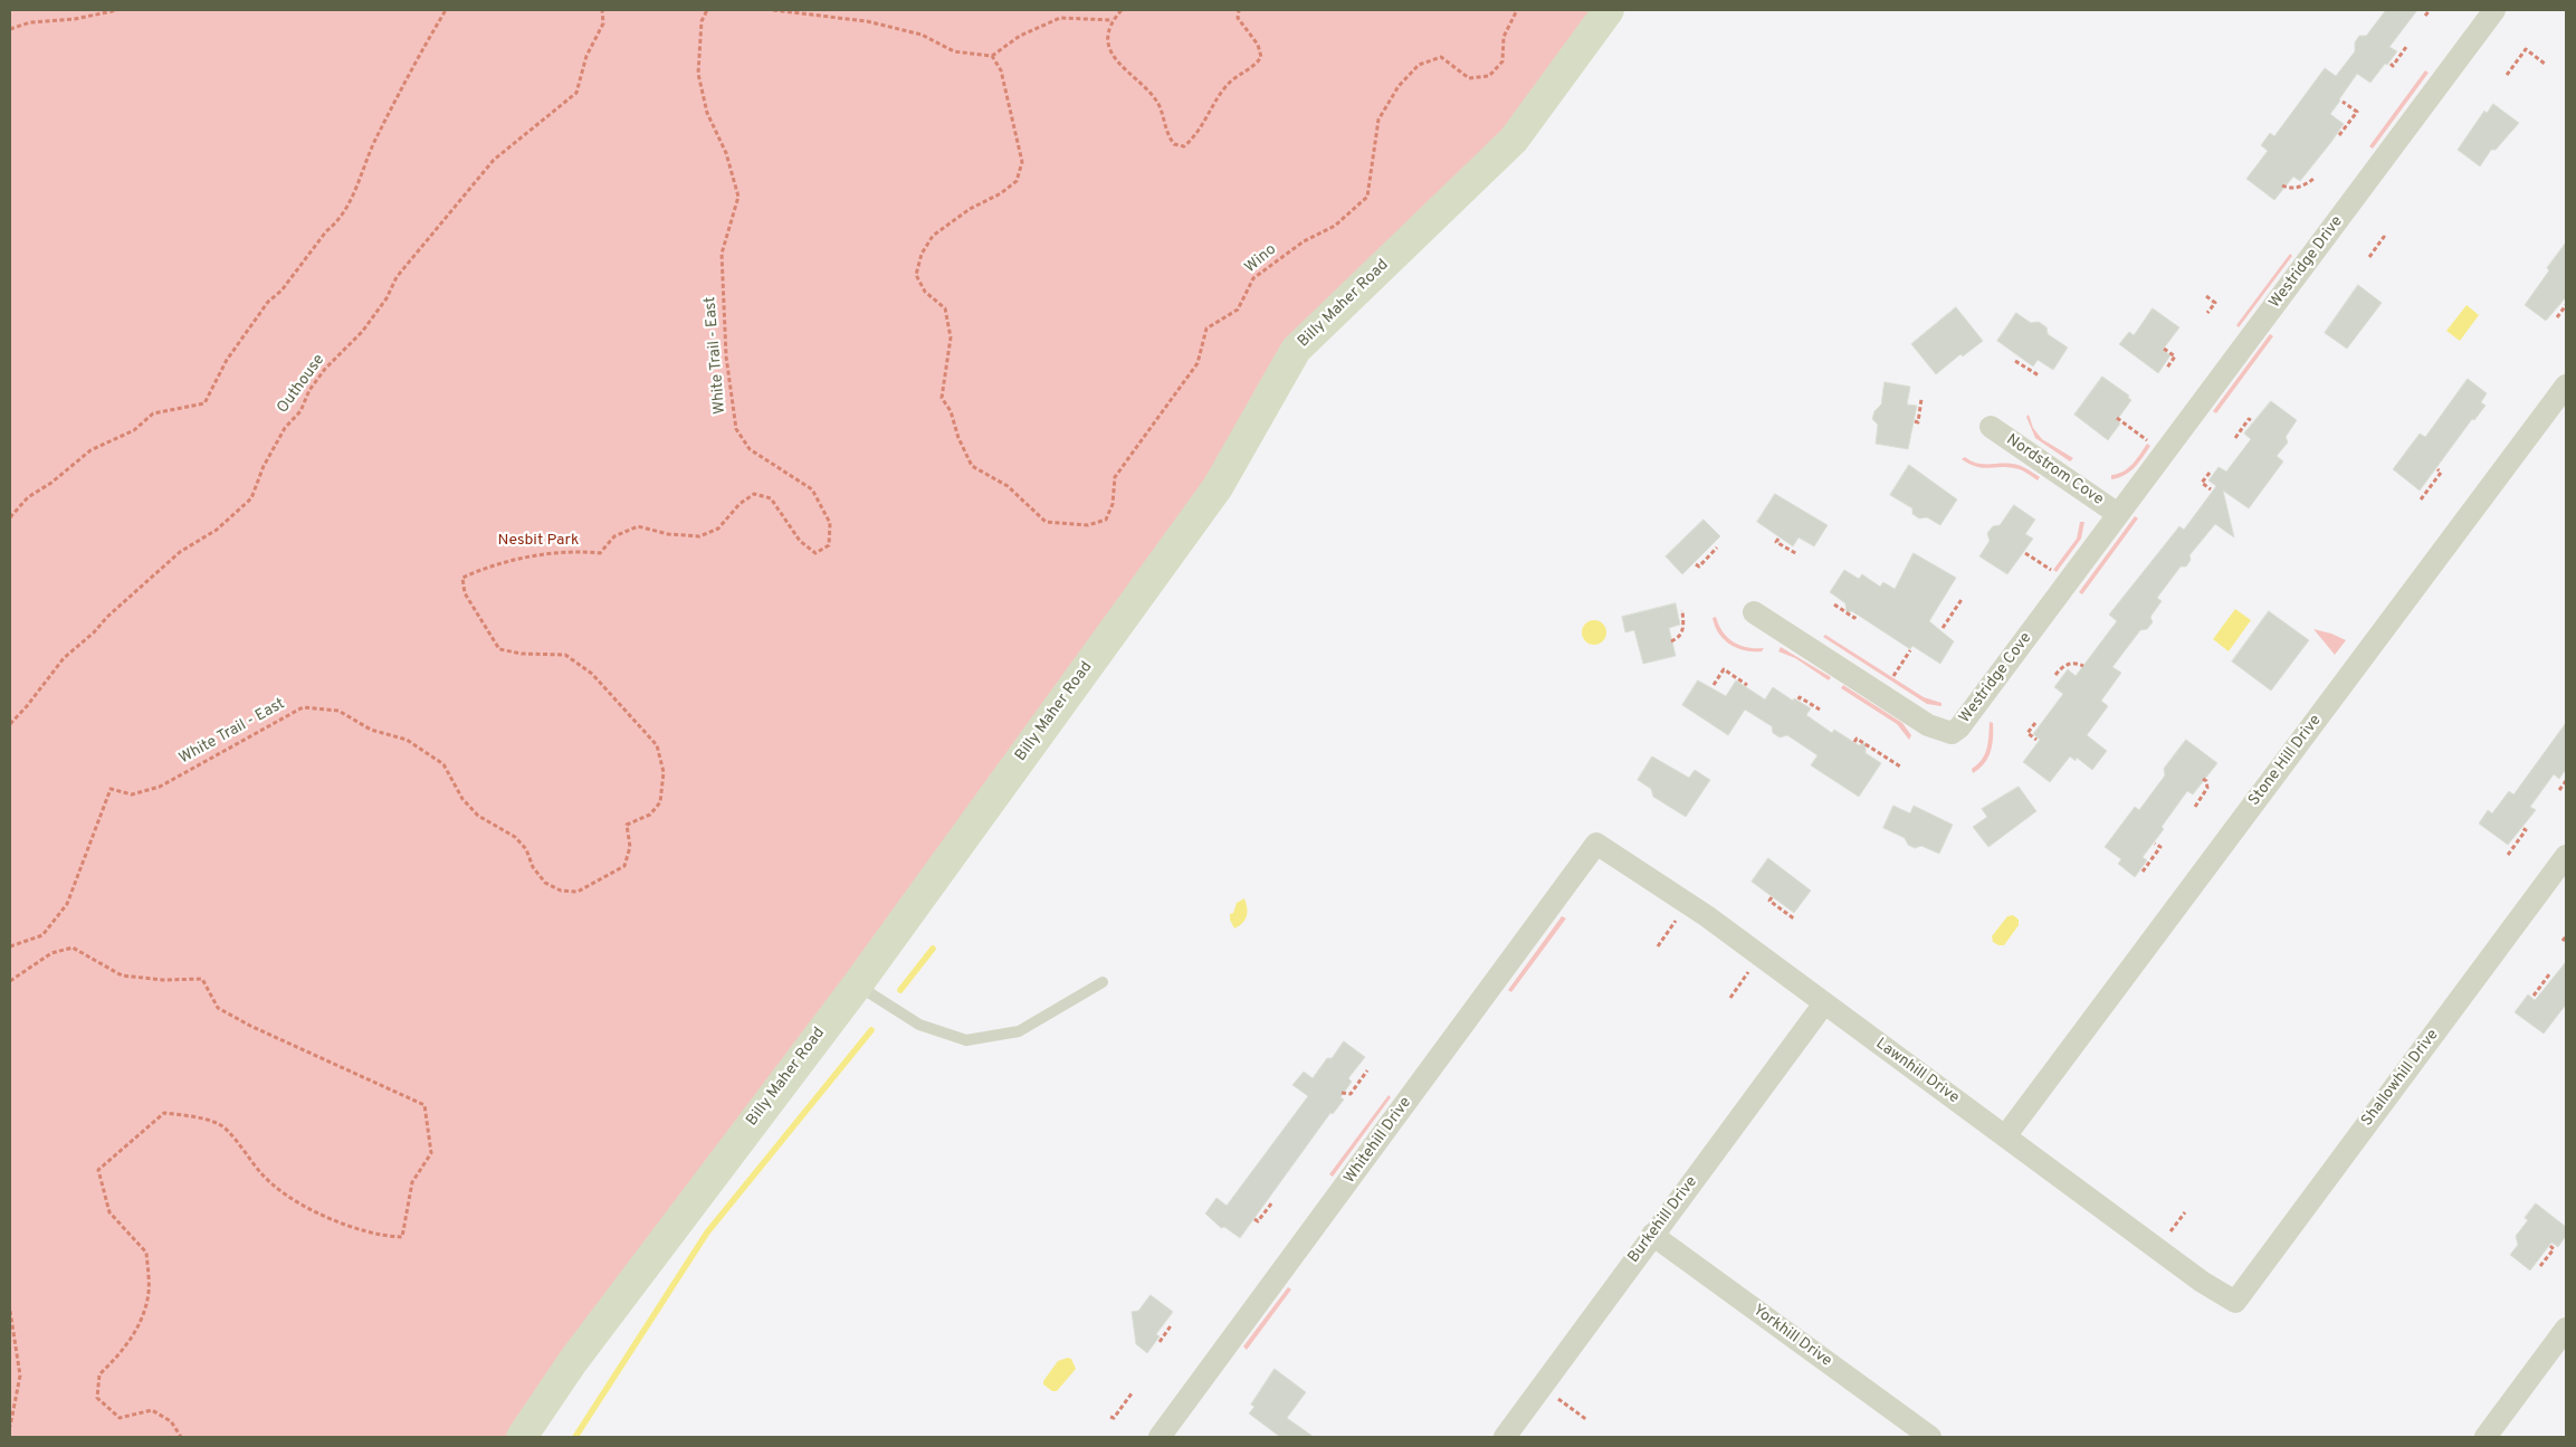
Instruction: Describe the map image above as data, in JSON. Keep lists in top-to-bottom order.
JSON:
{
  "streets": {
    "main road": ["Billy Maher Road"],
    "street": [
      "Westridge Drive",
      "Nordstrom Cove",
      "Westridge Cove",
      "Stone Hill Drive",
      "Lawnhill Drive",
      "Shallowhill Drive",
      "Whitehill Drive",
      "Burkehill Drive",
      "Yorkhill Drive"
    ],
    "path": ["Wino", "White Trail - East", "Outhouse"]
  },
  "crossings": [
    ["Westridge Drive", "Nordstrom Cove"],
    ["Westridge Drive", "Westridge Cove"],
    ["Nordstrom Cove", "Westridge Cove"],
    ["Stone Hill Drive", "Lawnhill Drive"],
    ["Lawnhill Drive", "Shallowhill Drive"],
    ["Lawnhill Drive", "Whitehill Drive"],
    ["Lawnhill Drive", "Burkehill Drive"],
    ["Burkehill Drive", "Yorkhill Drive"]
  ],
  "parks": ["Nesbit Park"]
}
